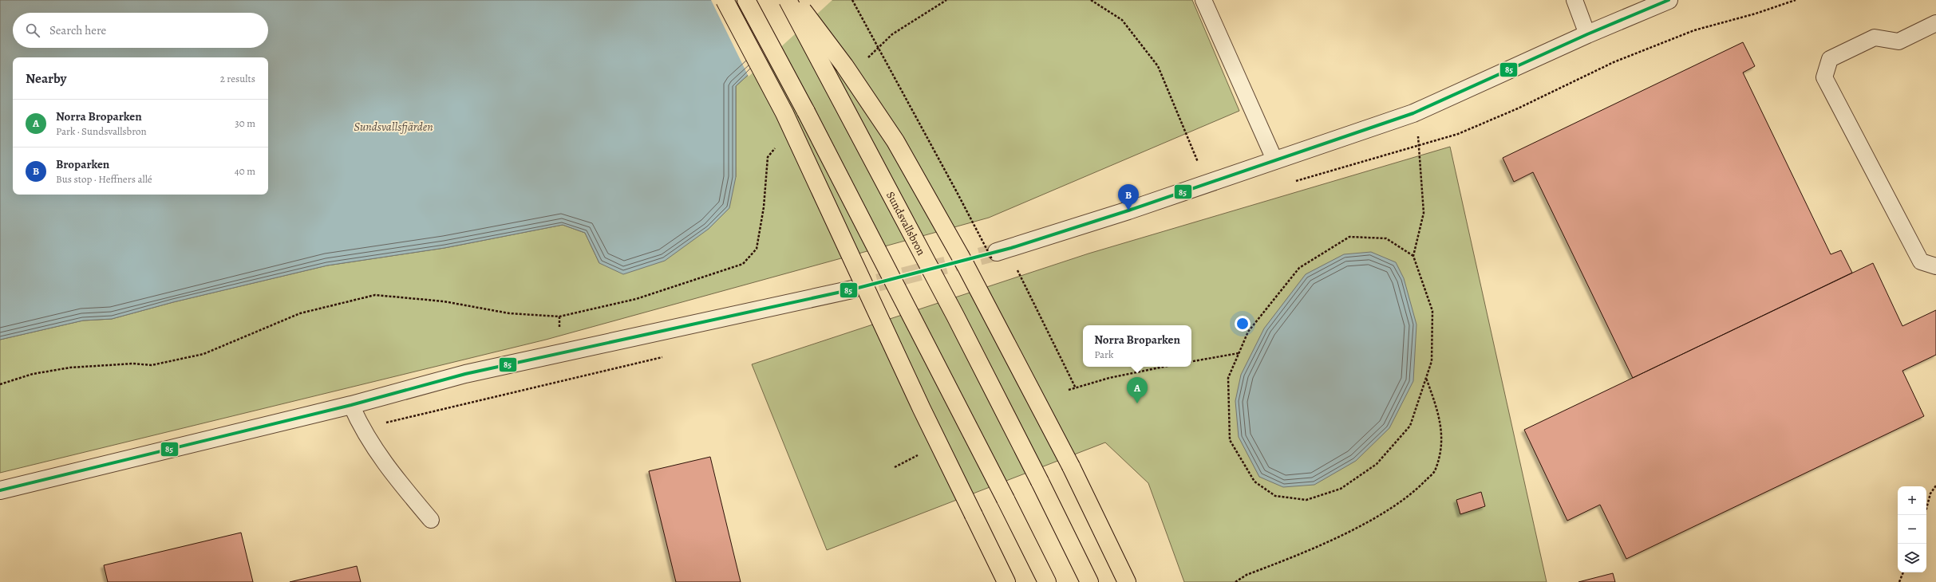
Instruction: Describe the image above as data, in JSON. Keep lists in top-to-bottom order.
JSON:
{
  "streets": {
    "highway": ["Sundsvallsbron"]
  },
  "water": ["Sundsvallsfjärden"],
  "lines": ["transit line 85"],
  "page": {
    "search": "Search here",
    "heading": ["Nearby", "2 results"],
    "list": [
      {
        "mark": "A",
        "name": "Norra Broparken",
        "note": "Park · Sundsvallsbron",
        "value": "30 m"
      },
      {
        "mark": "B",
        "name": "Broparken",
        "note": "Bus stop · Heffners allé",
        "value": "40 m"
      }
    ],
    "pins": ["B", "A"],
    "popup": ["Norra Broparken", "Park"],
    "map_buttons": ["+", "−"]
  }
}
